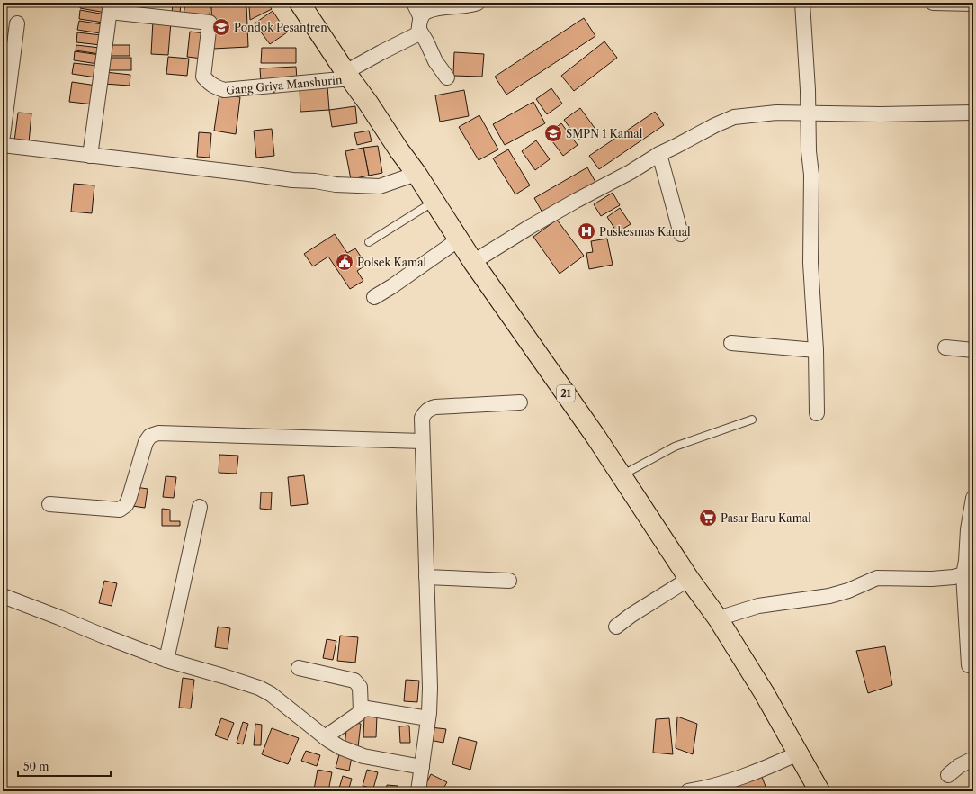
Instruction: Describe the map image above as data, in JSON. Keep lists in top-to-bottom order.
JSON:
{
  "streets": {
    "highway": ["21"],
    "street": ["Gang Griya Manshurin"]
  },
  "crossings": [
    ["Gang Griya Manshurin", "21"]
  ],
  "places": {
    "school or university": ["Pondok Pesantren", "SMPN 1 Kamal"],
    "hospital": ["Puskesmas Kamal"],
    "public building": ["Polsek Kamal"],
    "supermarket": ["Pasar Baru Kamal"]
  },
  "scale_bar": "50 m"
}
